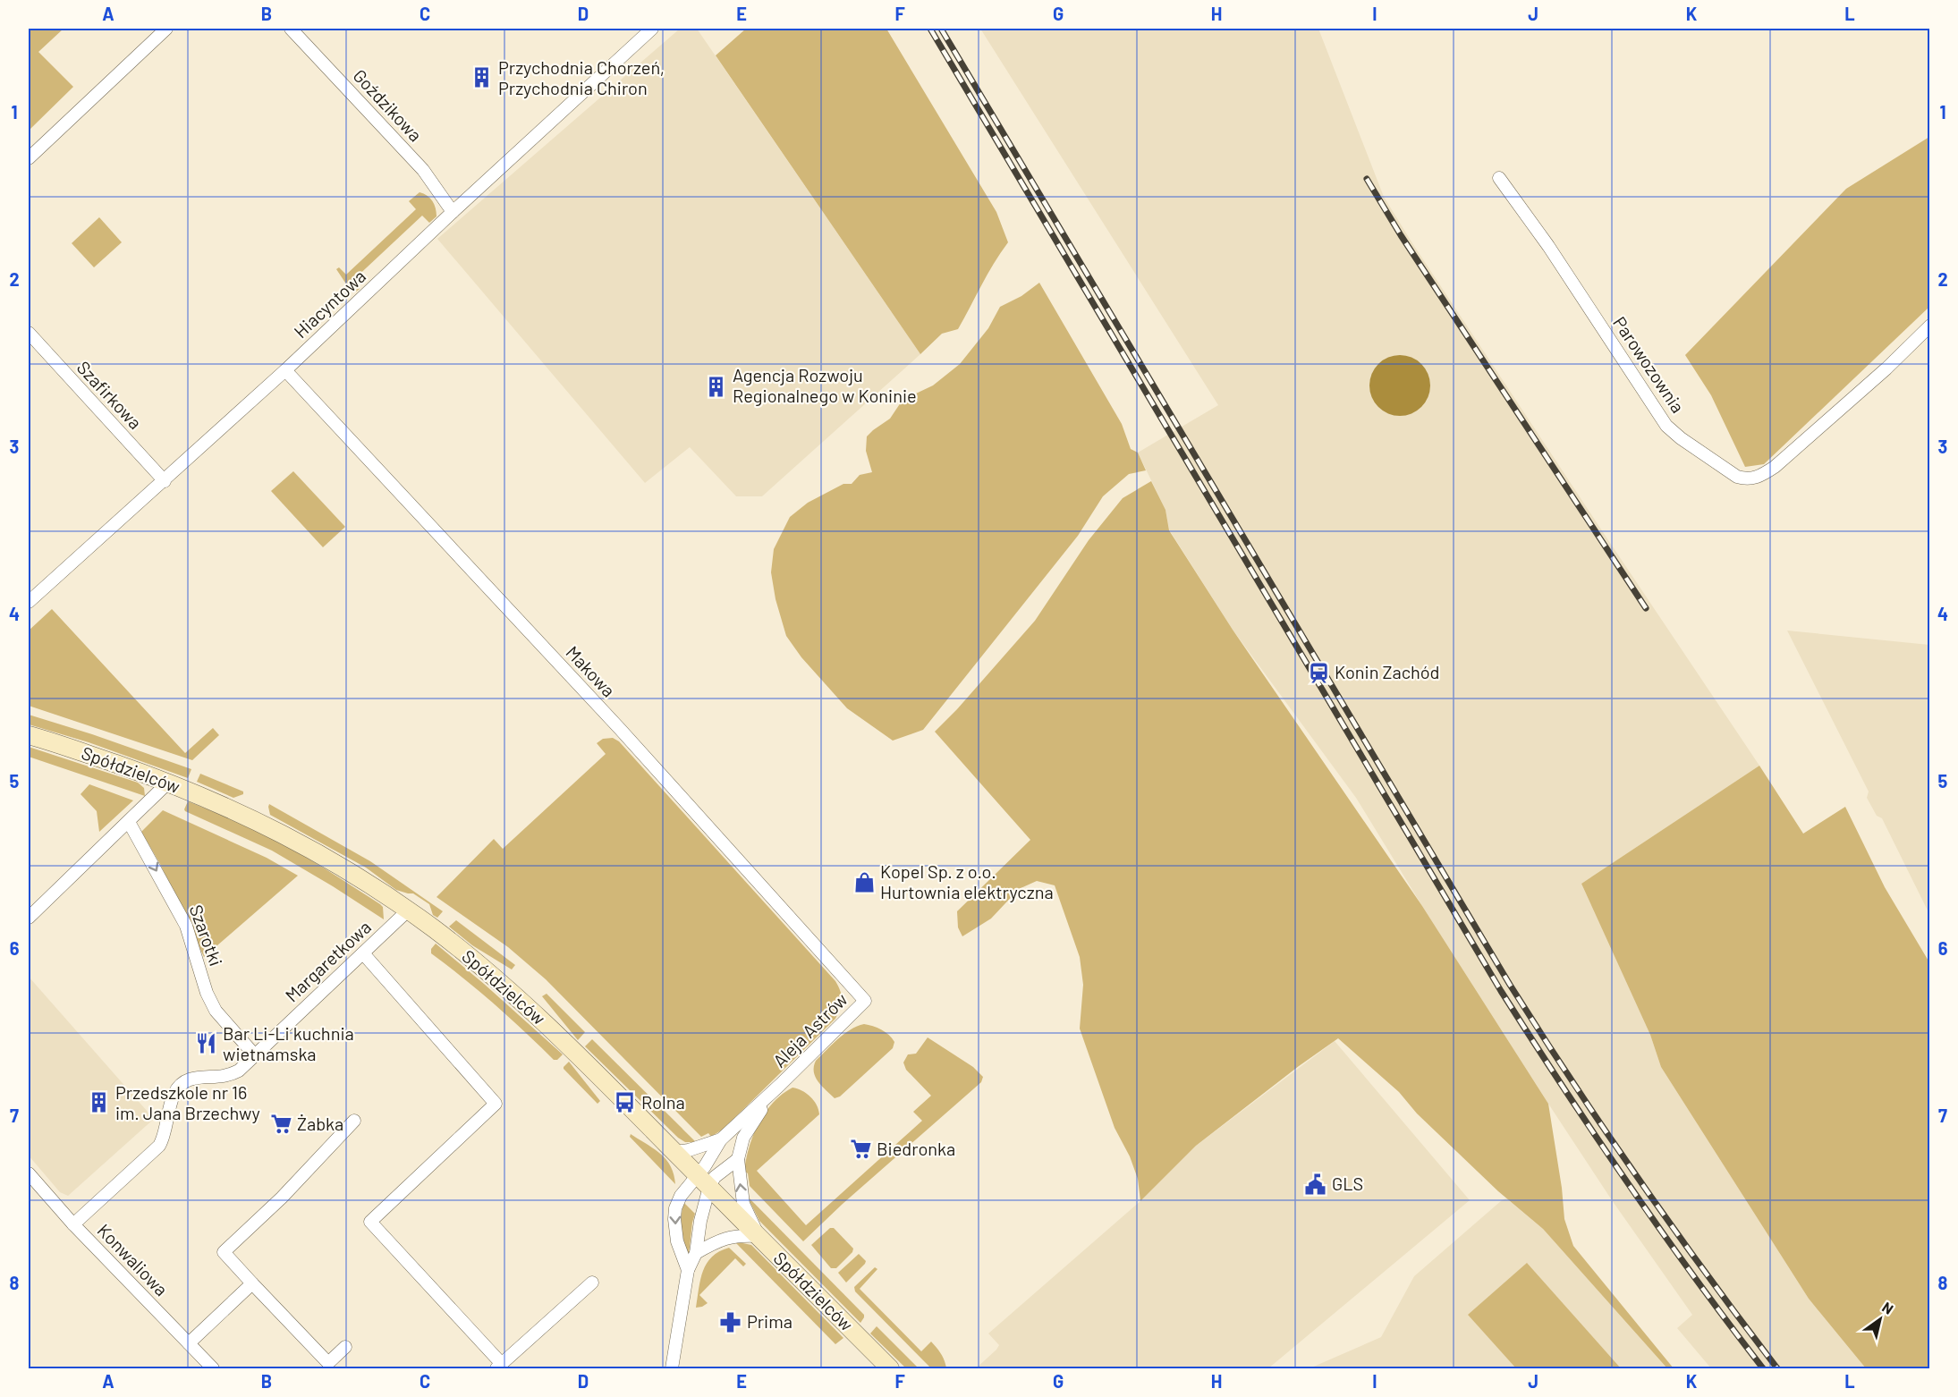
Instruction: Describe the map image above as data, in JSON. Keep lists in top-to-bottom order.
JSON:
{
  "streets": {
    "street": [
      "Goździkowa",
      "Hiacyntowa",
      "Parowozownia",
      "Szafirkowa",
      "Makowa",
      "Spółdzielców",
      "Szarotki",
      "Margaretkowa",
      "Aleja Astrów",
      "Konwaliowa"
    ]
  },
  "crossings": [
    ["Goździkowa", "Hiacyntowa"],
    ["Hiacyntowa", "Szafirkowa"],
    ["Hiacyntowa", "Makowa"],
    ["Makowa", "Aleja Astrów"],
    ["Spółdzielców", "Margaretkowa"],
    ["Spółdzielców", "Aleja Astrów"],
    ["Szarotki", "Margaretkowa"],
    ["Margaretkowa", "Konwaliowa"]
  ],
  "one_way": ["Szarotki"],
  "places": {
    "building": ["Przychodnia Chorzeń, Przychodnia Chiron", "Agencja Rozwoju Regionalnego w Koninie", "Przedszkole nr 16 im. Jana Brzechwy"],
    "station": ["Konin Zachód"],
    "shop": ["Kopel Sp. z o.o. Hurtownia elektryczna"],
    "restaurant": ["Bar Li-Li kuchnia wietnamska"],
    "bus stop": ["Rolna"],
    "supermarket": ["Żabka", "Biedronka"],
    "public building": ["GLS"],
    "pharmacy": ["Prima"]
  },
  "north": "top right",
  "grid": {
    "columns": [
      "A",
      "B",
      "C",
      "D",
      "E",
      "F",
      "G",
      "H",
      "I",
      "J",
      "K",
      "L"
    ],
    "rows": [
      "1",
      "2",
      "3",
      "4",
      "5",
      "6",
      "7",
      "8"
    ]
  }
}
